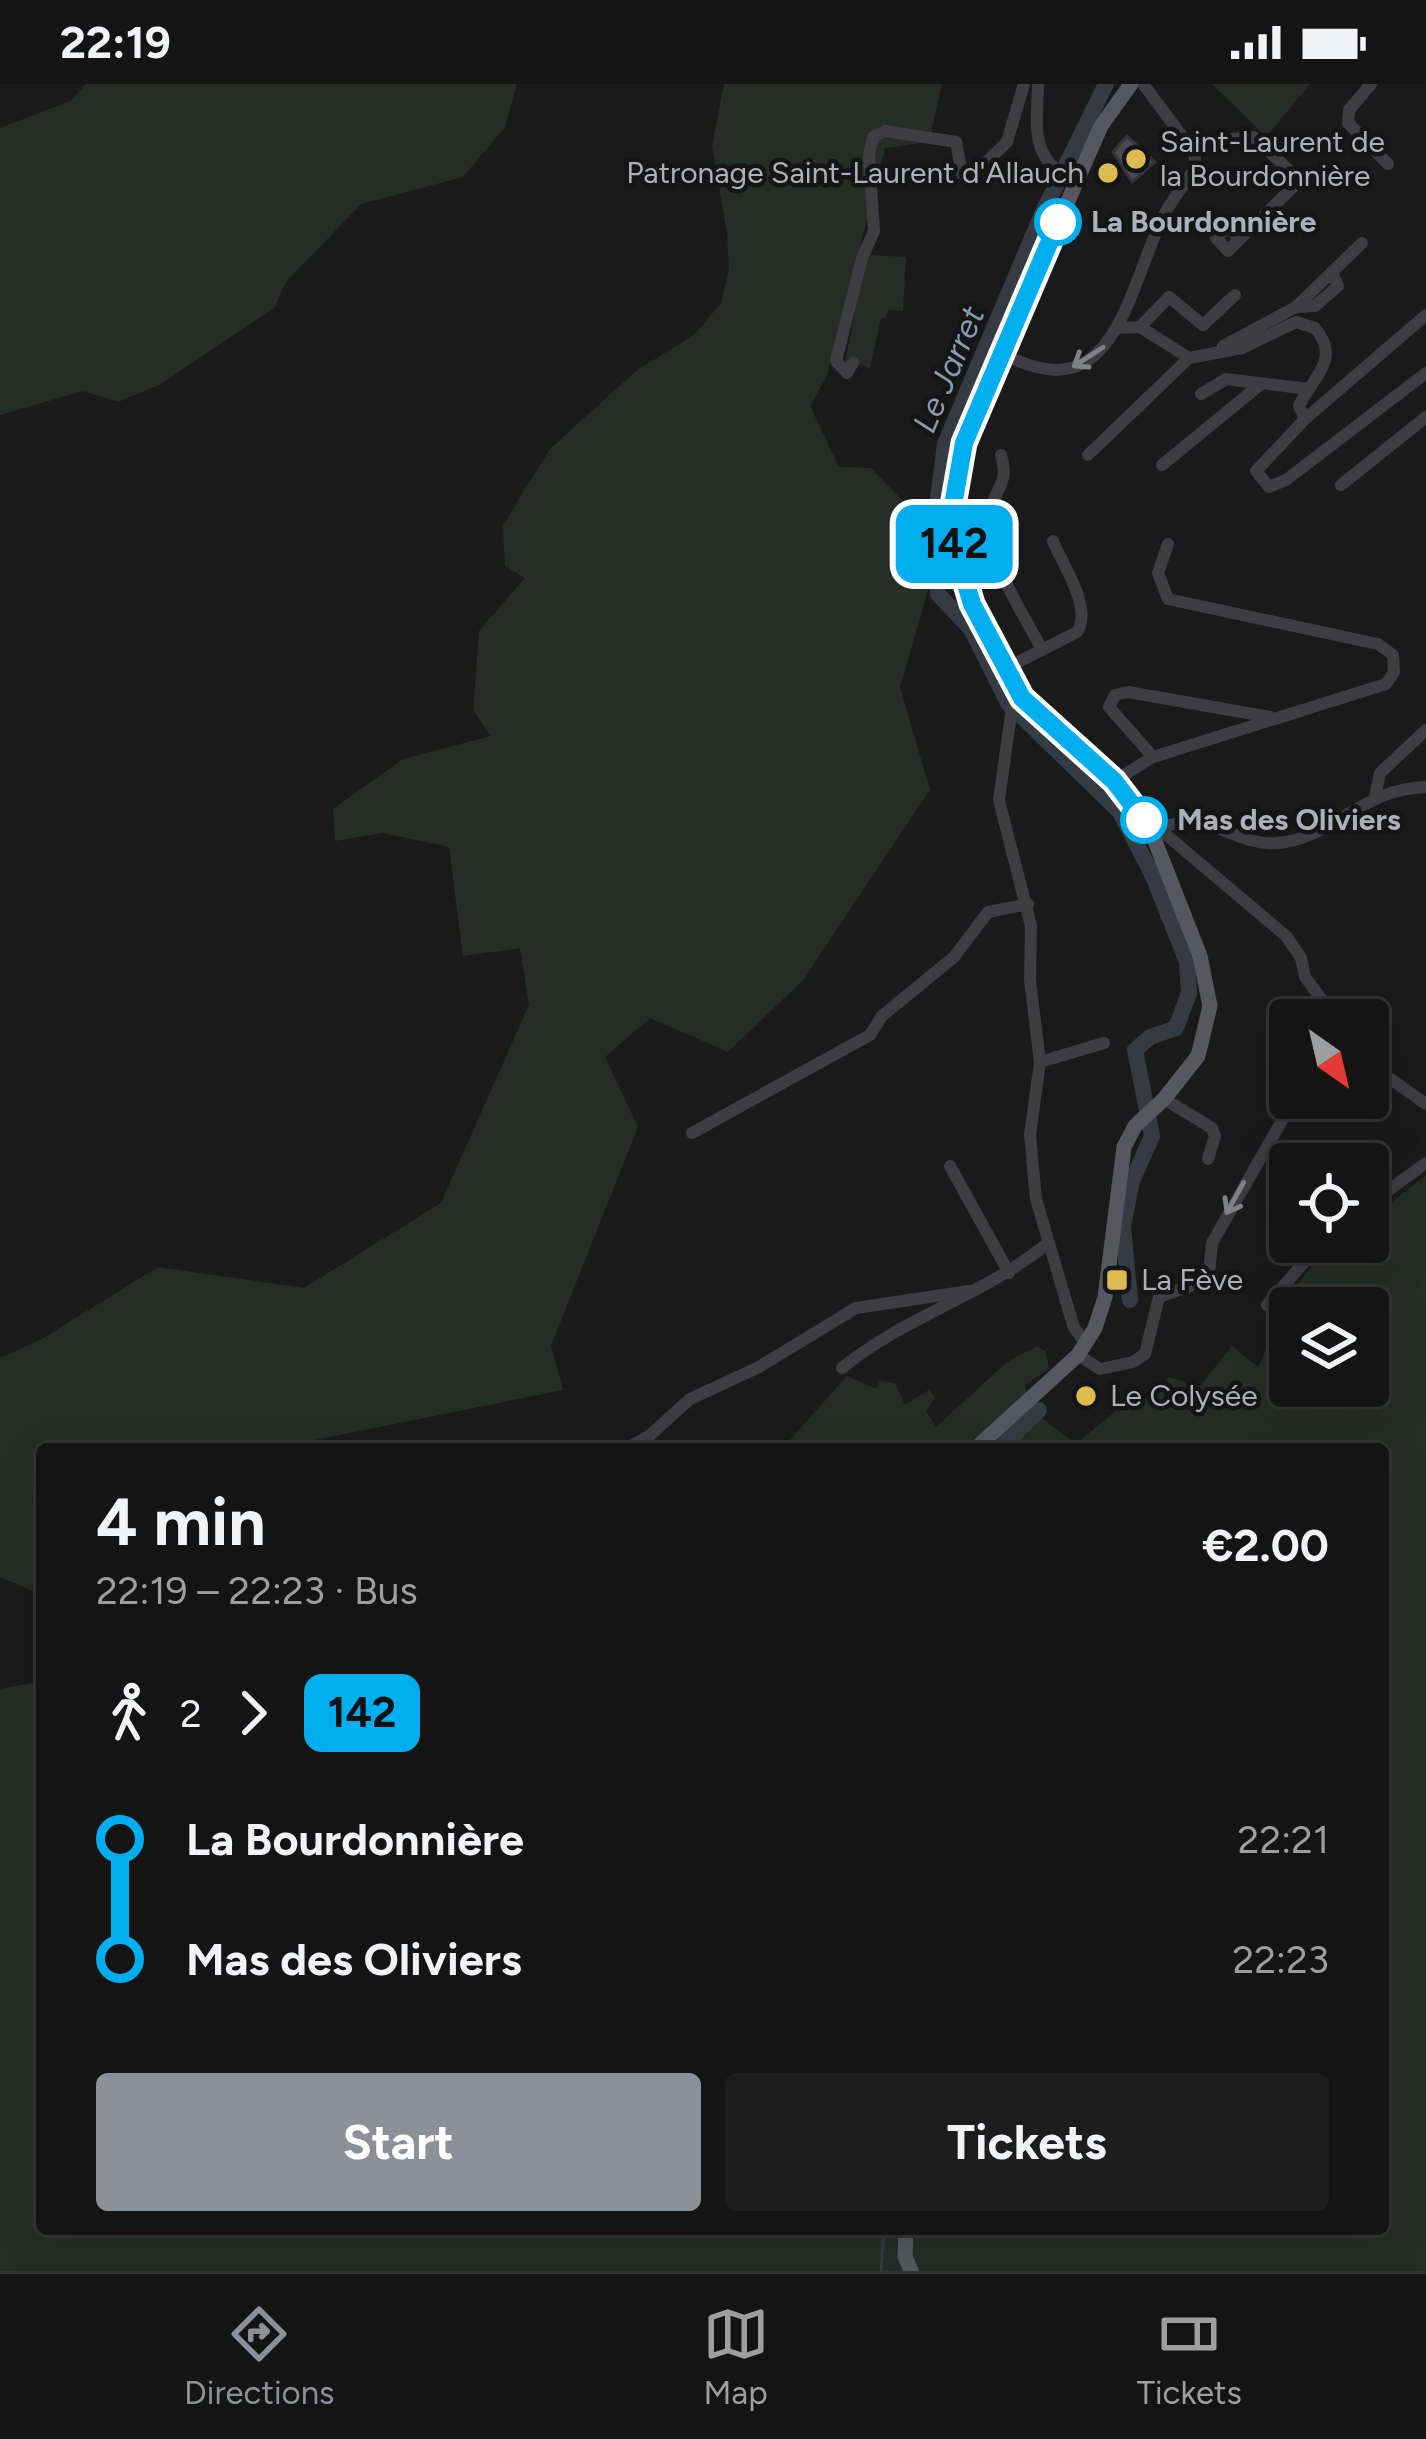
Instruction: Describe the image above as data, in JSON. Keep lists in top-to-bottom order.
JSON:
{
  "water": ["Le Jarret"],
  "places": {
    "other": [
      "Saint-Laurent de la Bourdonnière",
      "Patronage Saint-Laurent d'Allauch",
      "La Bourdonnière",
      "Mas des Oliviers",
      "Le Colysée"
    ],
    "transit": ["La Fève"]
  },
  "lines": ["bus line 142"],
  "north": "bottom right",
  "page": {
    "status": "22:19",
    "on_map": "142",
    "heading": ["4 min", "22:19 – 22:23 · Bus", "€2.00"],
    "legs": ["2", "142"],
    "list": [
      {
        "name": "La Bourdonnière",
        "value": "22:21"
      },
      {
        "name": "Mas des Oliviers",
        "value": "22:23"
      }
    ],
    "buttons": ["Start", "Tickets"],
    "tabs": ["Directions", "Map", "Tickets"]
  }
}
